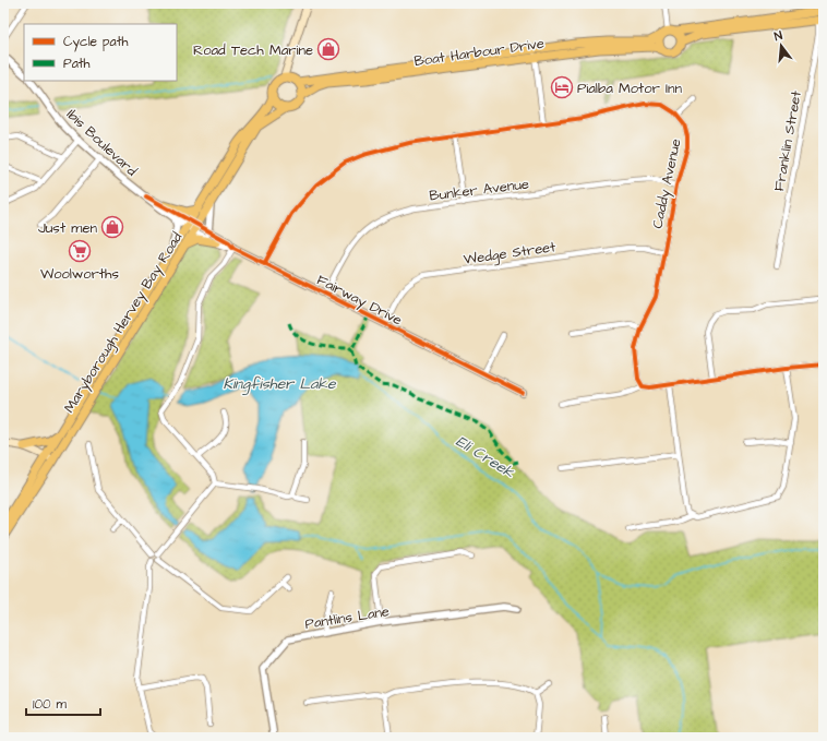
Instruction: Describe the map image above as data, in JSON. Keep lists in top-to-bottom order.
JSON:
{
  "streets": {
    "main road": ["Boat Harbour Drive", "Maryborough Hervey Bay Road"],
    "street": [
      "Franklin Street",
      "Ibis Boulevard",
      "Caddy Avenue",
      "Bunker Avenue",
      "Wedge Street",
      "Fairway Drive",
      "Pantlins Lane"
    ]
  },
  "crossings": [
    ["Boat Harbour Drive", "Maryborough Hervey Bay Road"],
    ["Ibis Boulevard", "Fairway Drive"],
    ["Ibis Boulevard", "Maryborough Hervey Bay Road"],
    ["Caddy Avenue", "Bunker Avenue"],
    ["Caddy Avenue", "Wedge Street"],
    ["Bunker Avenue", "Fairway Drive"],
    ["Wedge Street", "Fairway Drive"],
    ["Fairway Drive", "Maryborough Hervey Bay Road"]
  ],
  "water": ["Kingfisher Lake", "Eli Creek"],
  "places": {
    "shop": ["Road Tech Marine", "Just men"],
    "hotel": ["Pialba Motor Inn"],
    "supermarket": ["Woolworths"]
  },
  "legend": ["Cycle path", "Path"],
  "scale_bar": "100 m",
  "north": "top"
}
